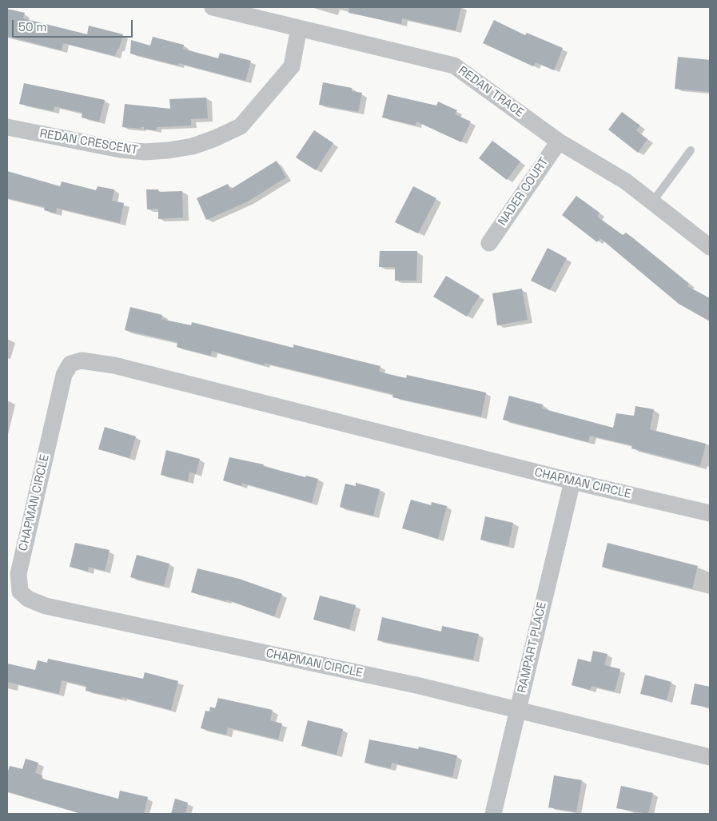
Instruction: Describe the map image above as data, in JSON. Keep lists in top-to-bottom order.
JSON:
{
  "streets": {
    "street": [
      "REDAN TRACE",
      "REDAN CRESCENT",
      "NADER COURT",
      "CHAPMAN CIRCLE",
      "RAMPART PLACE"
    ]
  },
  "crossings": [
    ["REDAN TRACE", "REDAN CRESCENT"],
    ["REDAN TRACE", "NADER COURT"],
    ["CHAPMAN CIRCLE", "RAMPART PLACE"]
  ],
  "scale_bar": "50 m"
}
